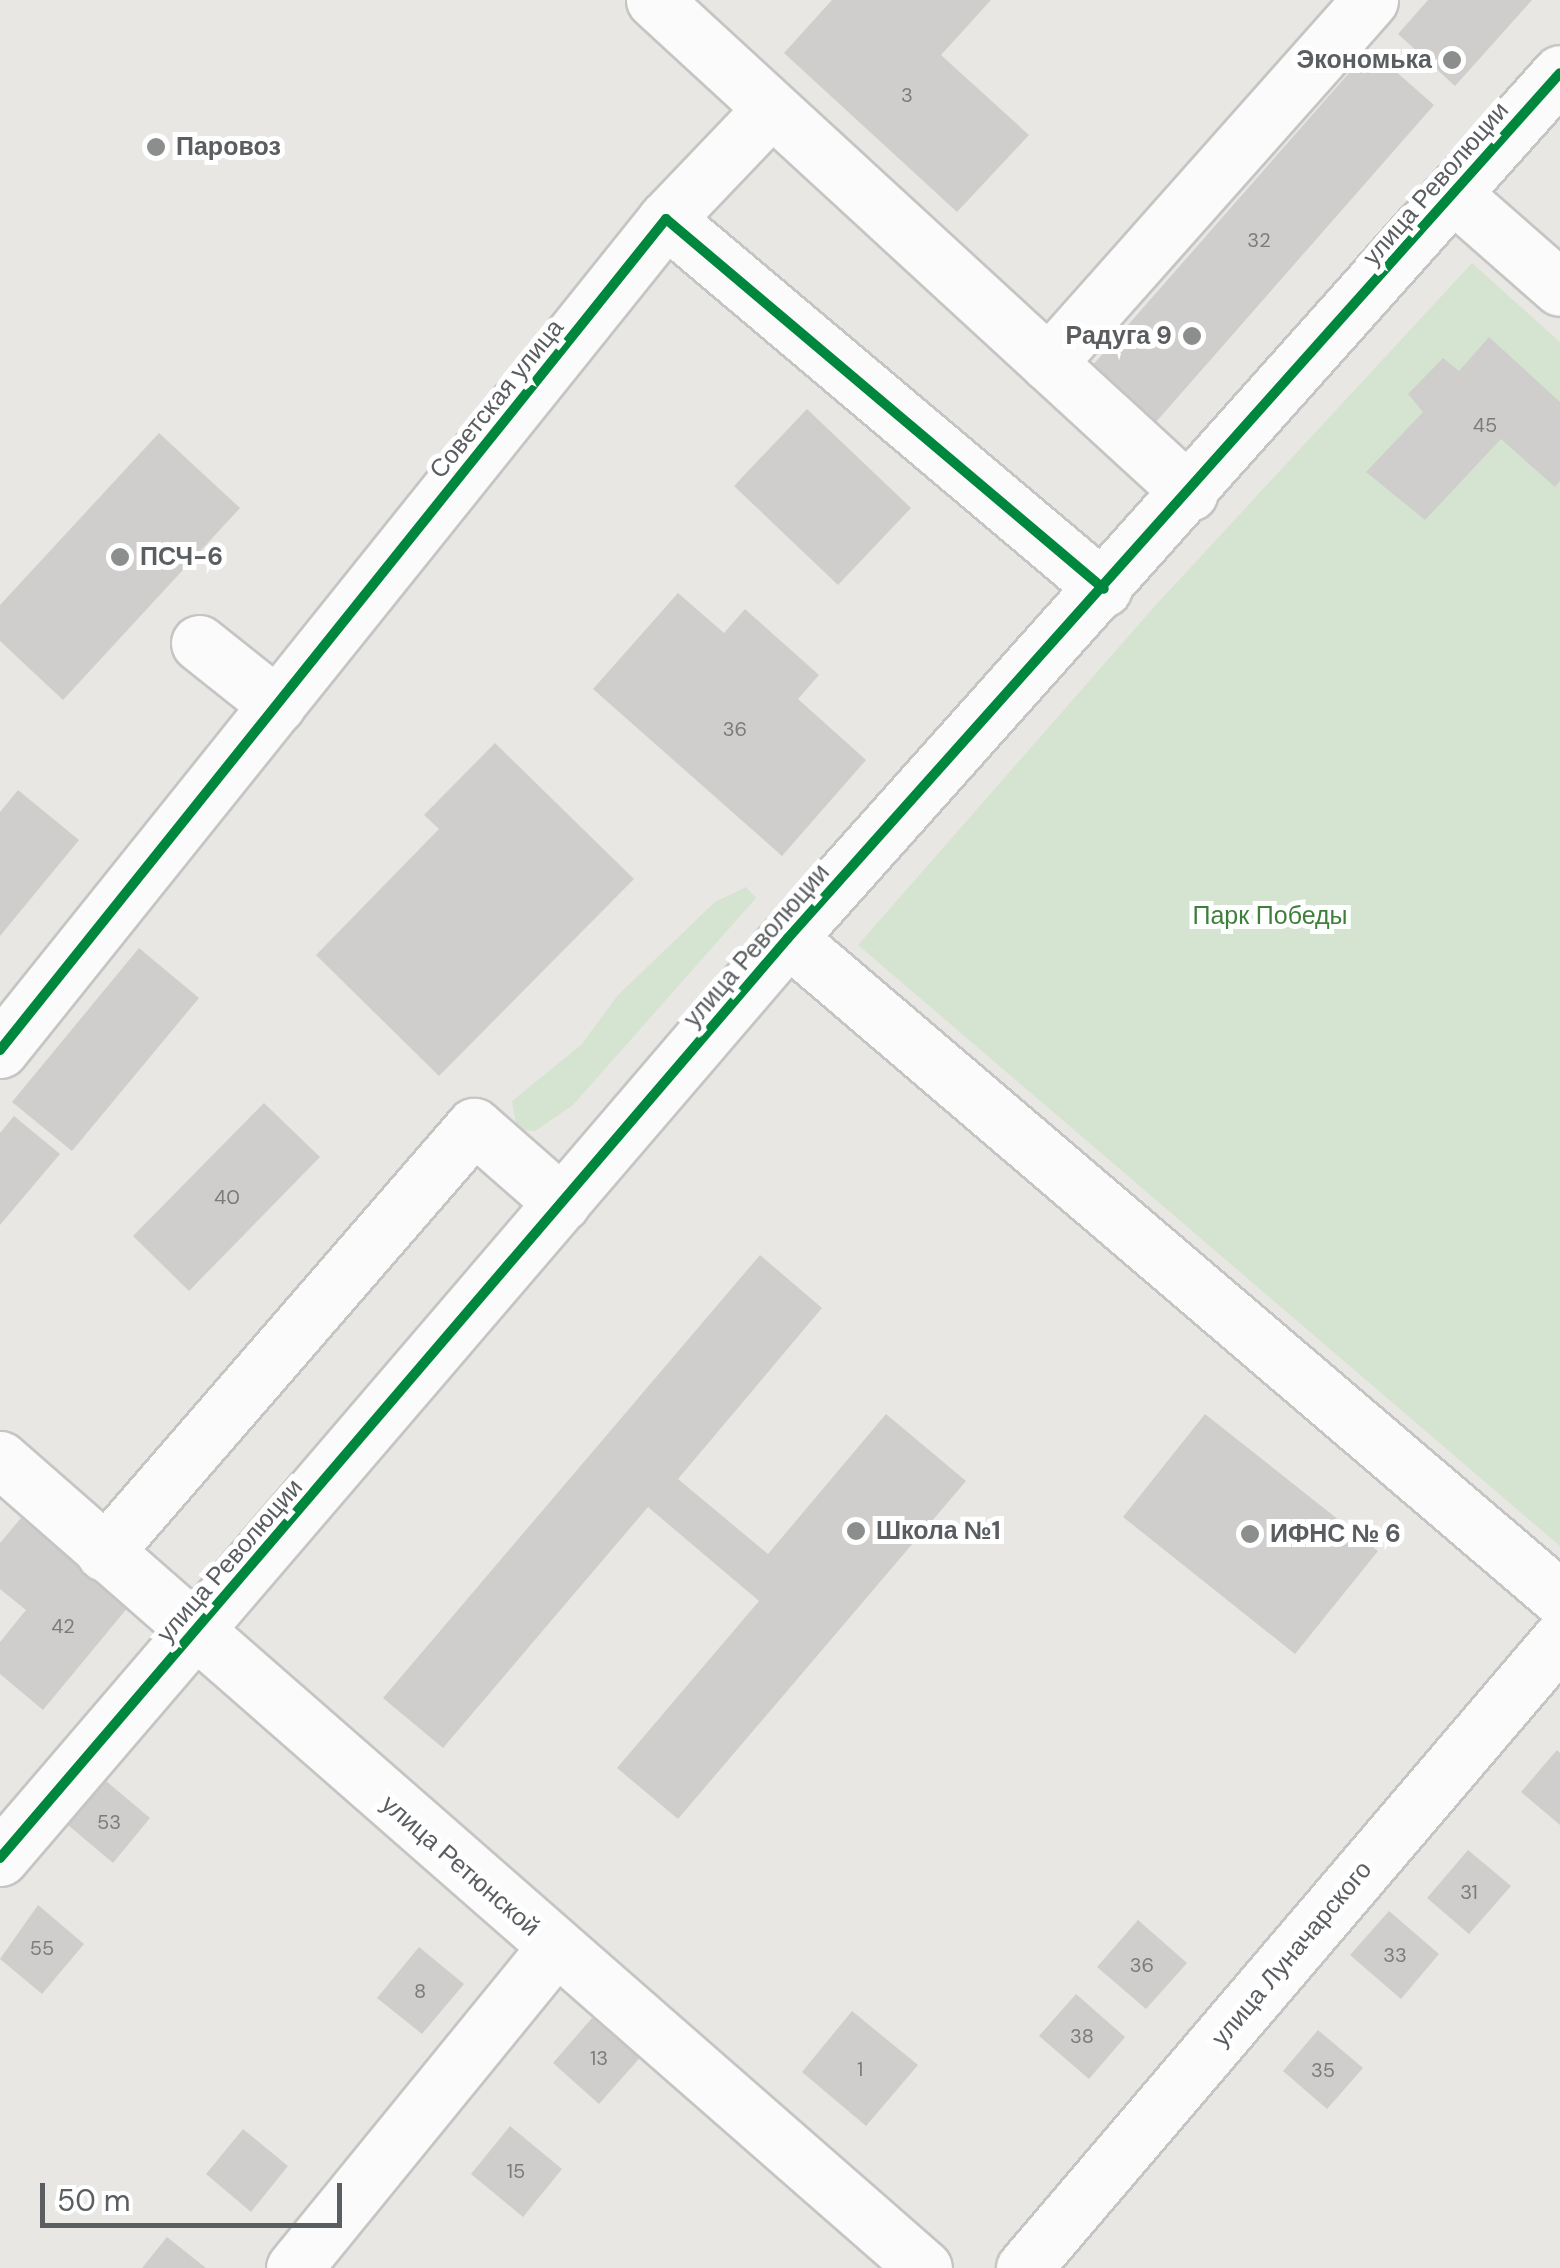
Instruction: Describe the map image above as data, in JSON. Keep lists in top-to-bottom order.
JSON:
{
  "streets": {
    "street": [
      "улица Революции",
      "Советская улица",
      "улица Ретюнской",
      "улица Луначарского"
    ]
  },
  "crossings": [
    ["улица Революции", "улица Ретюнской"]
  ],
  "parks": ["Парк Победы"],
  "places": [
    "Экономька",
    "Паровоз",
    "Радуга 9",
    "ПСЧ-6",
    "Школа №1",
    "ИФНС № 6"
  ],
  "house_numbers": [
    "3",
    "32",
    "45",
    "36",
    "40",
    "42",
    "53",
    "31",
    "55",
    "33",
    "36",
    "8",
    "38",
    "13",
    "1",
    "35",
    "15"
  ],
  "scale_bar": "50 m"
}
